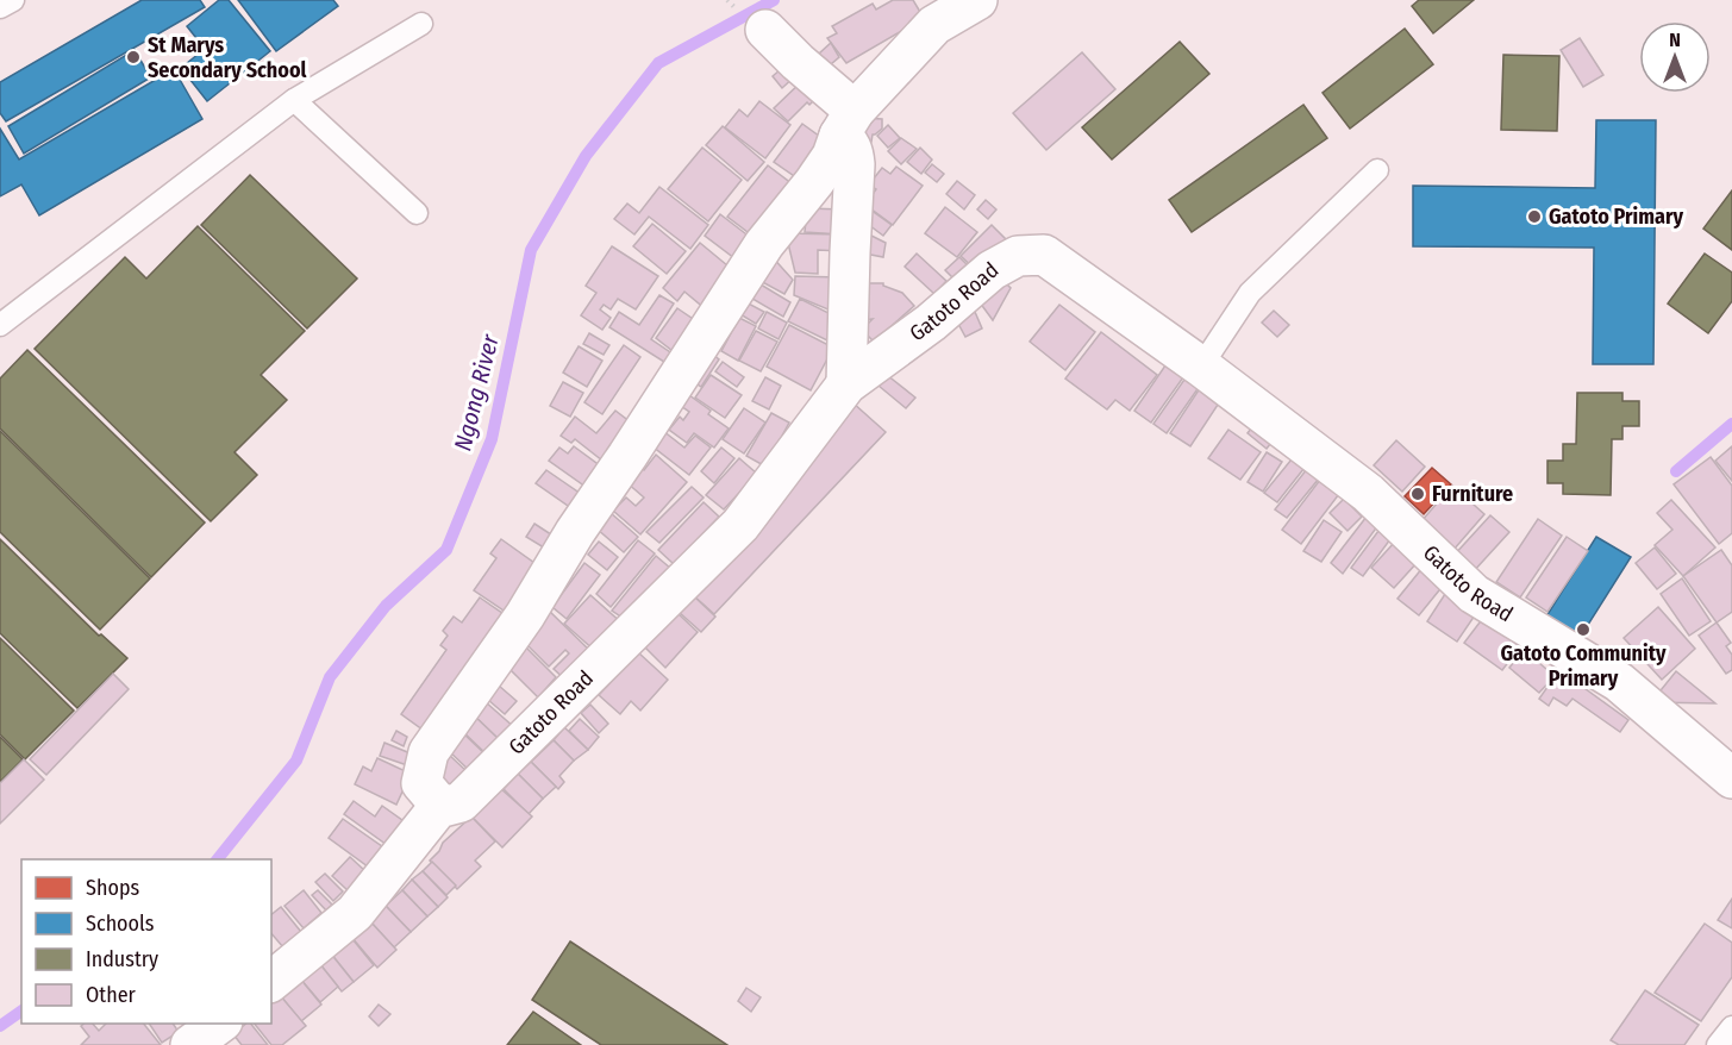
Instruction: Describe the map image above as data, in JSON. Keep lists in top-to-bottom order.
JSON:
{
  "streets": {
    "street": ["Gatoto Road"]
  },
  "water": ["Ngong River"],
  "places": [
    "St Marys Secondary School",
    "Gatoto Primary",
    "Furniture",
    "Gatoto Community Primary"
  ],
  "legend": [
    "Shops",
    "Schools",
    "Industry",
    "Other"
  ],
  "north": "top"
}
